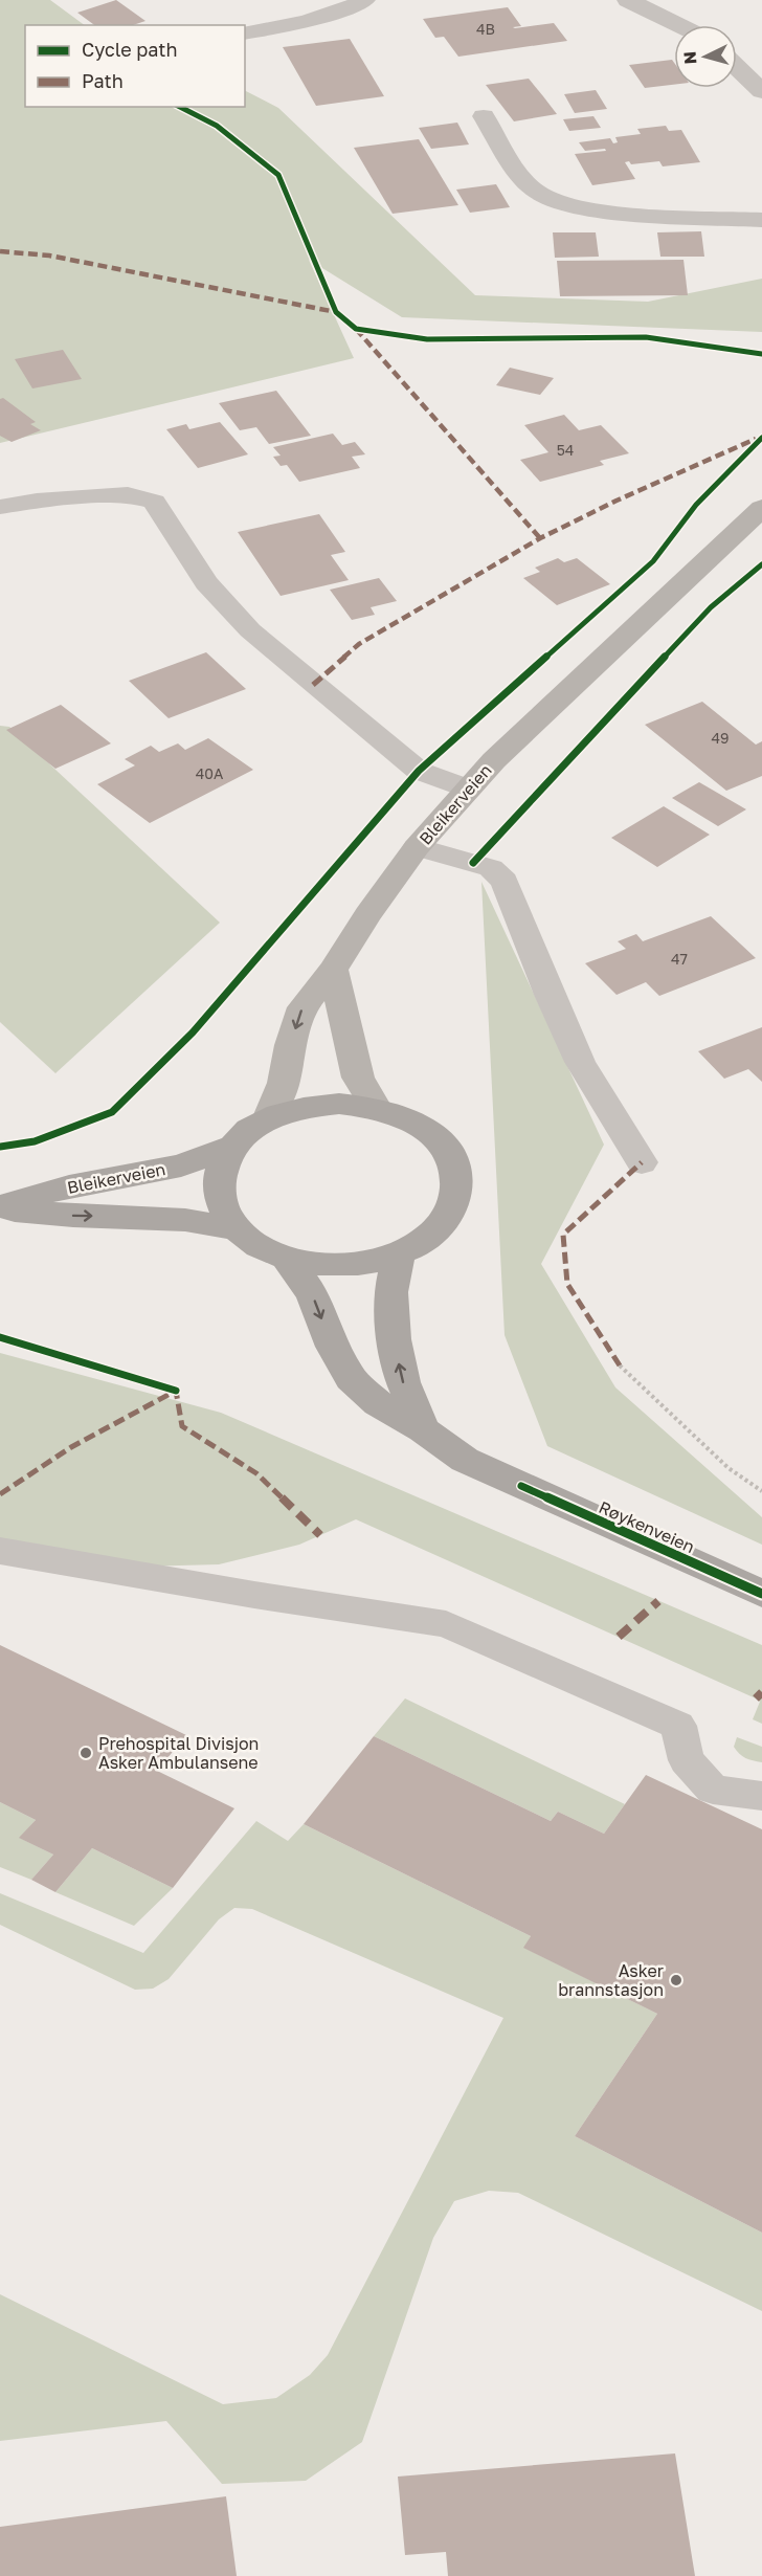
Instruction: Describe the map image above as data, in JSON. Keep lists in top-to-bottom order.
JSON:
{
  "streets": {
    "main road": ["Bleikerveien", "Røykenveien"]
  },
  "crossings": [
    ["Bleikerveien", "Røykenveien"]
  ],
  "one_way": ["Røykenveien"],
  "places": ["Prehospital Divisjon Asker Ambulansene", "Asker brannstasjon"],
  "house_numbers": [
    "4B",
    "54",
    "49",
    "40A",
    "47"
  ],
  "legend": ["Cycle path", "Path"],
  "north": "left"
}
